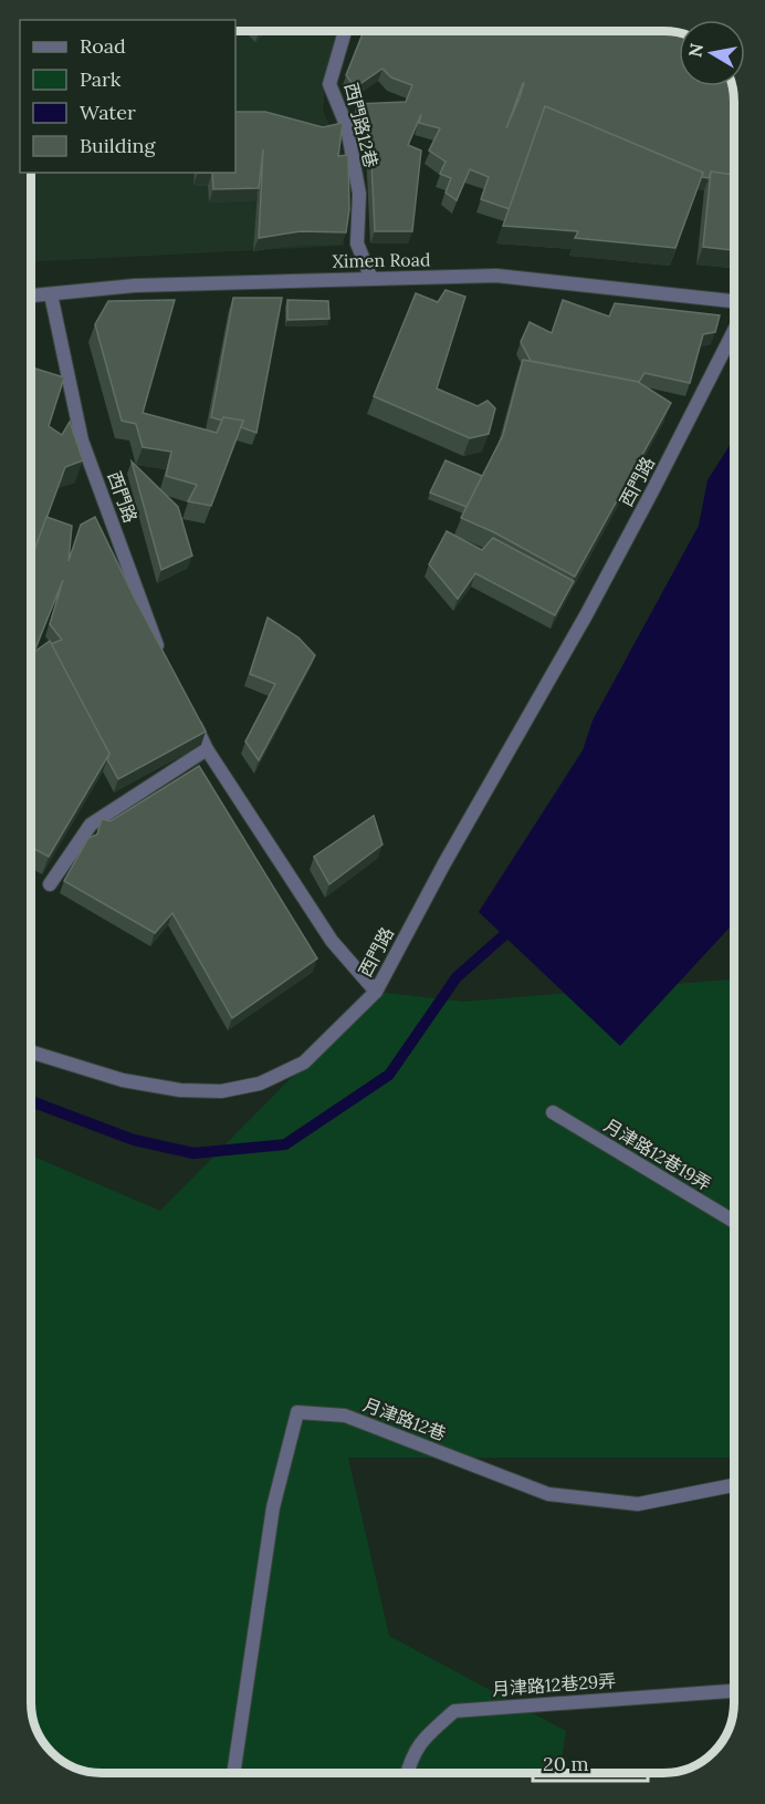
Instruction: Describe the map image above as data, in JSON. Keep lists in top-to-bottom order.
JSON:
{
  "streets": {
    "street": [
      "西門路12巷",
      "Ximen Road",
      "西門路",
      "月津路12巷19弄",
      "月津路12巷",
      "月津路12巷29弄"
    ]
  },
  "crossings": [
    ["西門路12巷", "Ximen Road"],
    ["Ximen Road", "西門路"]
  ],
  "legend": [
    "Road",
    "Park",
    "Water",
    "Building"
  ],
  "scale_bar": "20 m",
  "north": "left"
}
